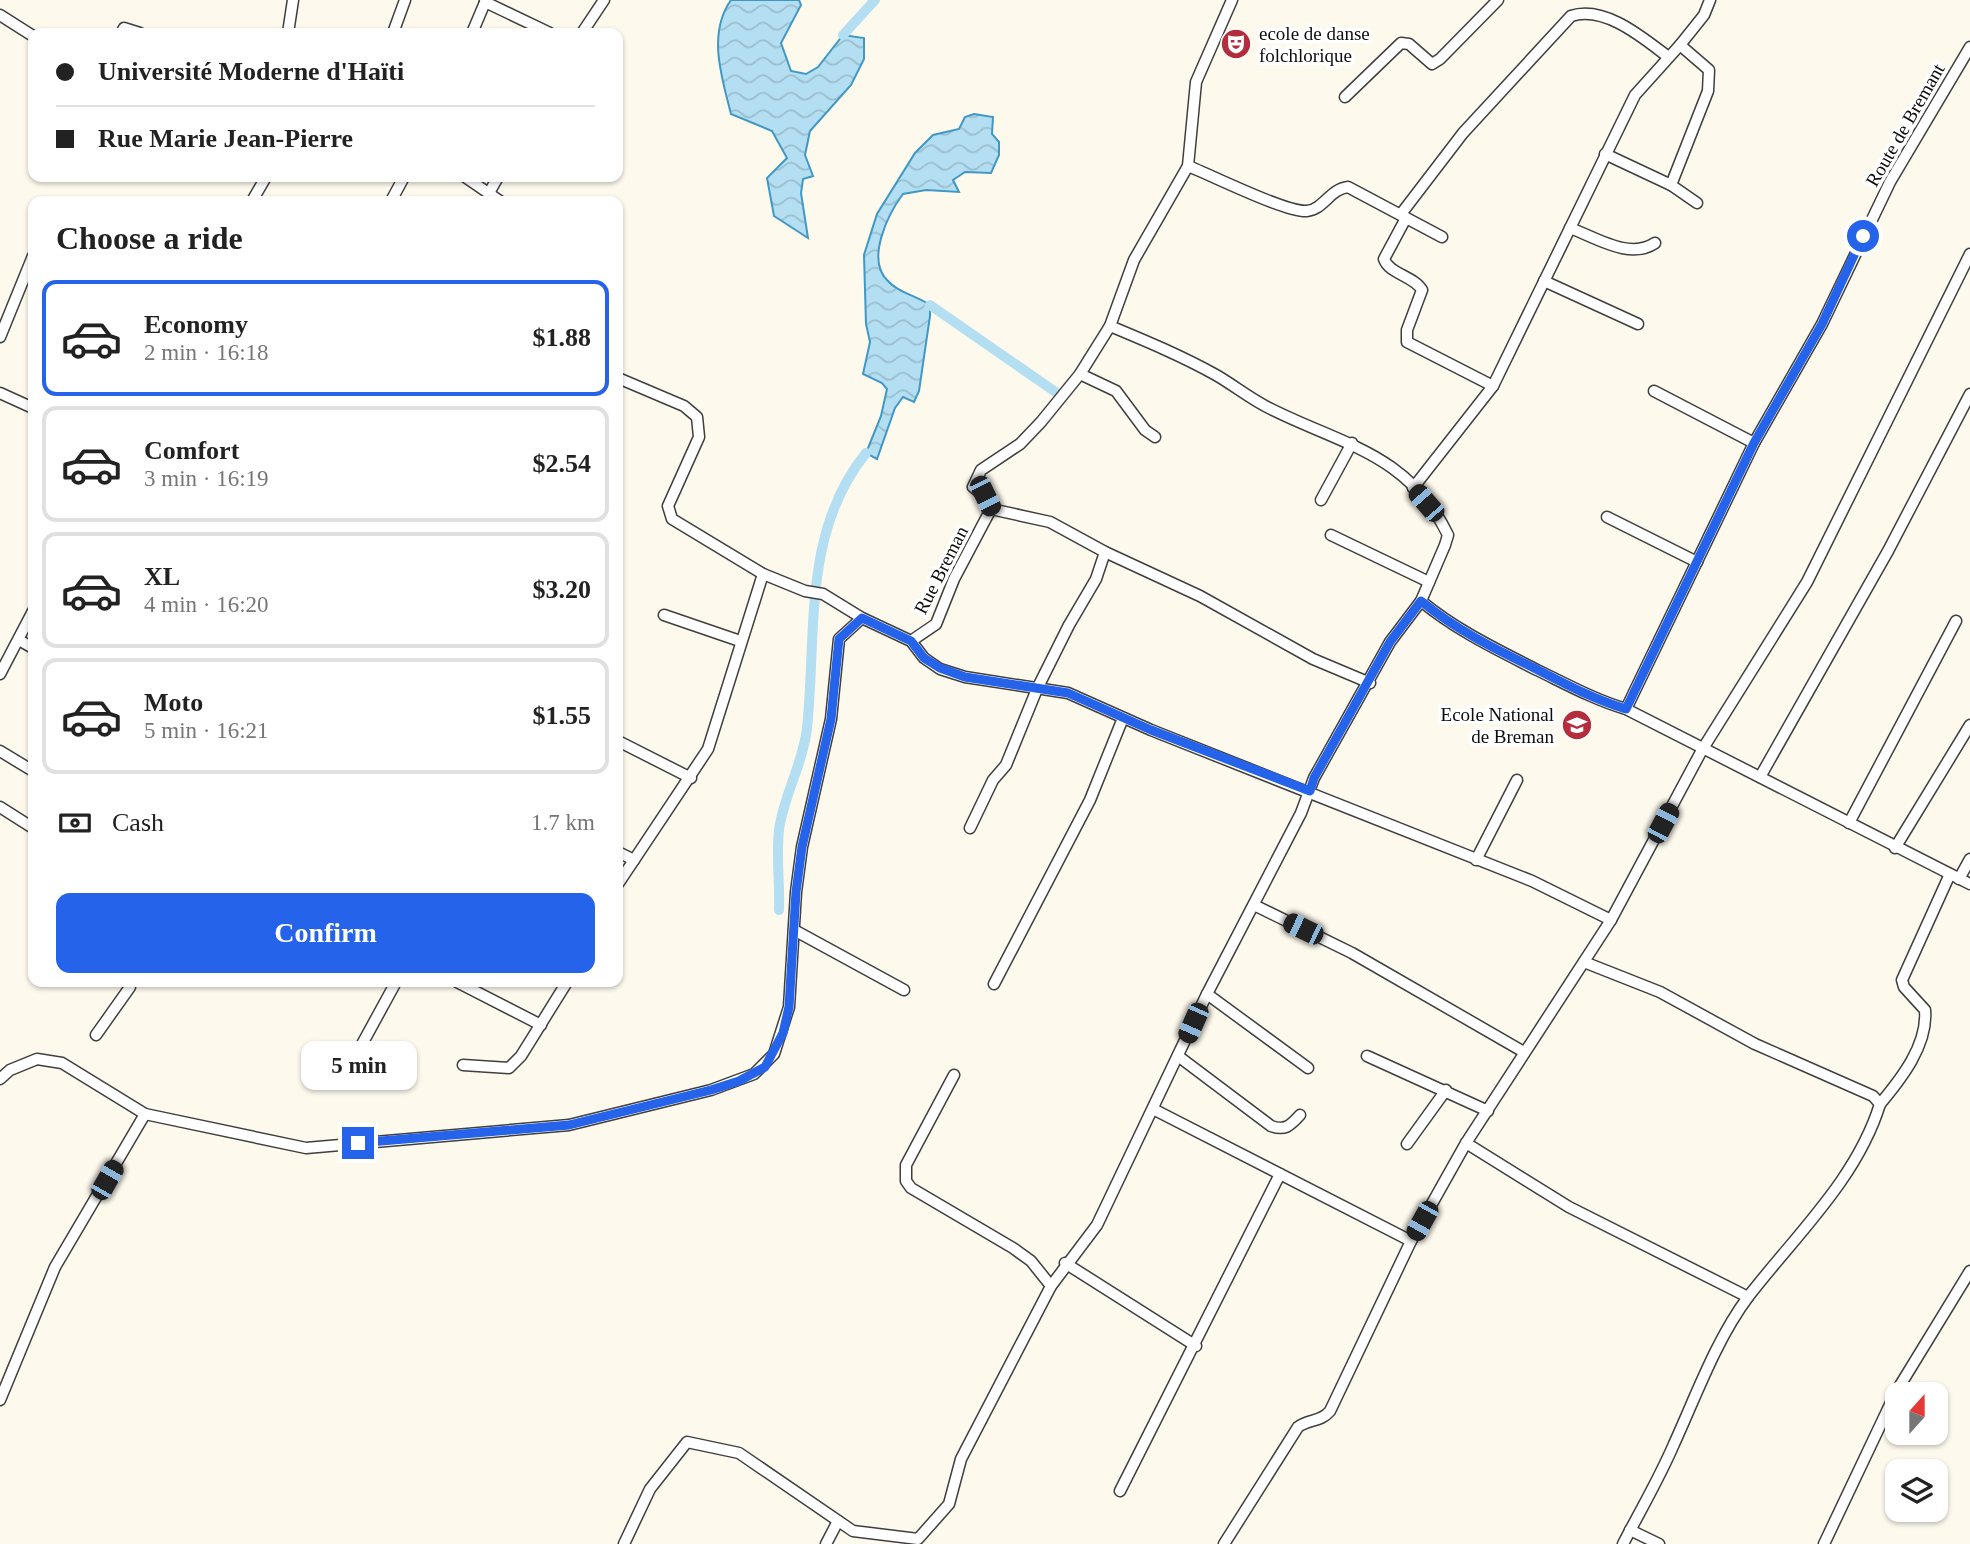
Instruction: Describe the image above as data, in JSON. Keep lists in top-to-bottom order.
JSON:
{
  "streets": {
    "street": ["Route de Bremant", "Rue Breman"]
  },
  "places": {
    "theatre": ["ecole de danse folchlorique"],
    "school or university": ["Ecole National de Breman"]
  },
  "north": "top",
  "page": {
    "banner": ["Université Moderne d'Haïti", "Rue Marie Jean-Pierre"],
    "heading": "Choose a ride",
    "list": [
      {
        "name": "Economy",
        "note": "2 min · 16:18",
        "value": "$1.88"
      },
      {
        "name": "Comfort",
        "note": "3 min · 16:19",
        "value": "$2.54"
      },
      {
        "name": "XL",
        "note": "4 min · 16:20",
        "value": "$3.20"
      },
      {
        "name": "Moto",
        "note": "5 min · 16:21",
        "value": "$1.55"
      }
    ],
    "pay": ["Cash", "1.7 km"],
    "buttons": "Confirm",
    "bubble": "5 min"
  }
}
